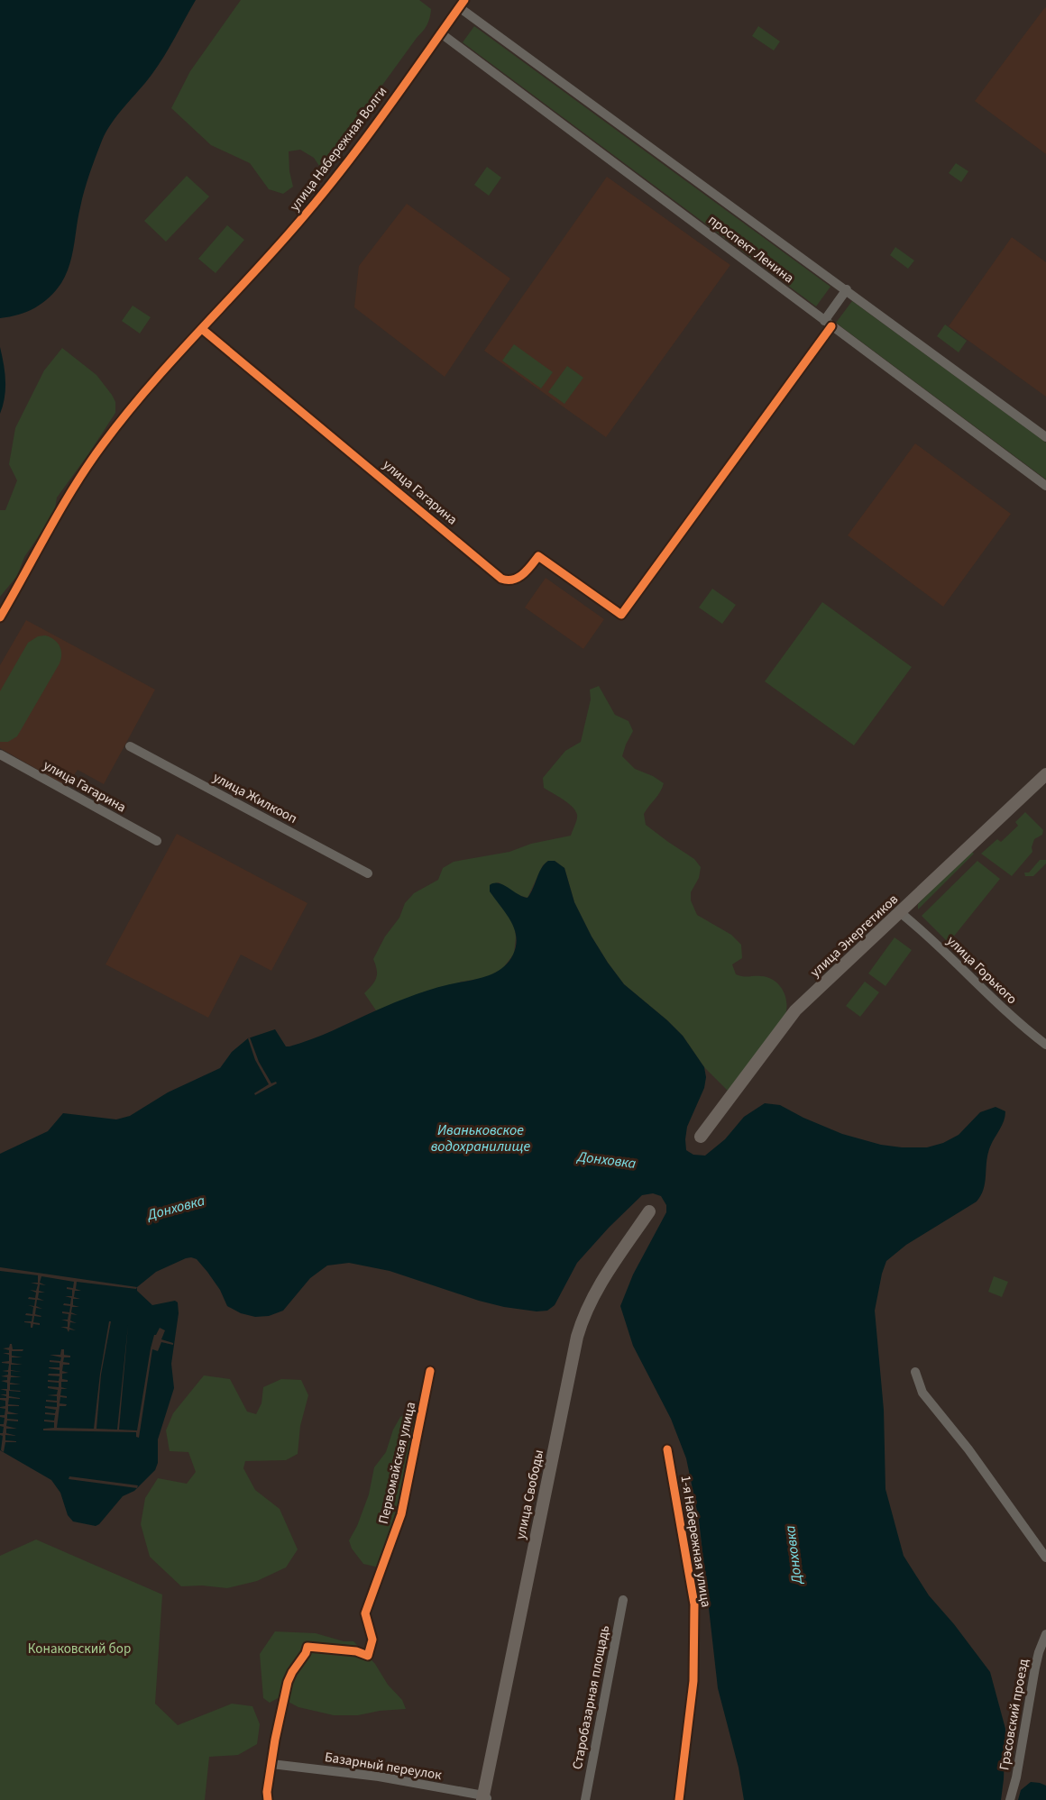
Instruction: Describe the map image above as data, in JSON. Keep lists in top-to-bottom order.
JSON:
{
  "streets": {
    "main road": ["улица Энергетиков", "улица Свободы"],
    "street": [
      "улица Набережная Волги",
      "проспект Ленина",
      "улица Гагарина",
      "улица Жилкооп",
      "улица Горького",
      "Первомайская улица",
      "1-я Набережная улица",
      "Старобазарная площадь",
      "Грэсовский проезд",
      "Базарный переулок"
    ]
  },
  "crossings": [
    ["улица Набережная Волги", "проспект Ленина"],
    ["улица Набережная Волги", "улица Гагарина"],
    ["проспект Ленина", "улица Гагарина"],
    ["улица Энергетиков", "улица Горького"],
    ["Первомайская улица", "Базарный переулок"],
    ["улица Свободы", "Базарный переулок"]
  ],
  "water": ["Иваньковское водохранилище", "Донховка"],
  "parks": ["Конаковский бор"]
}
